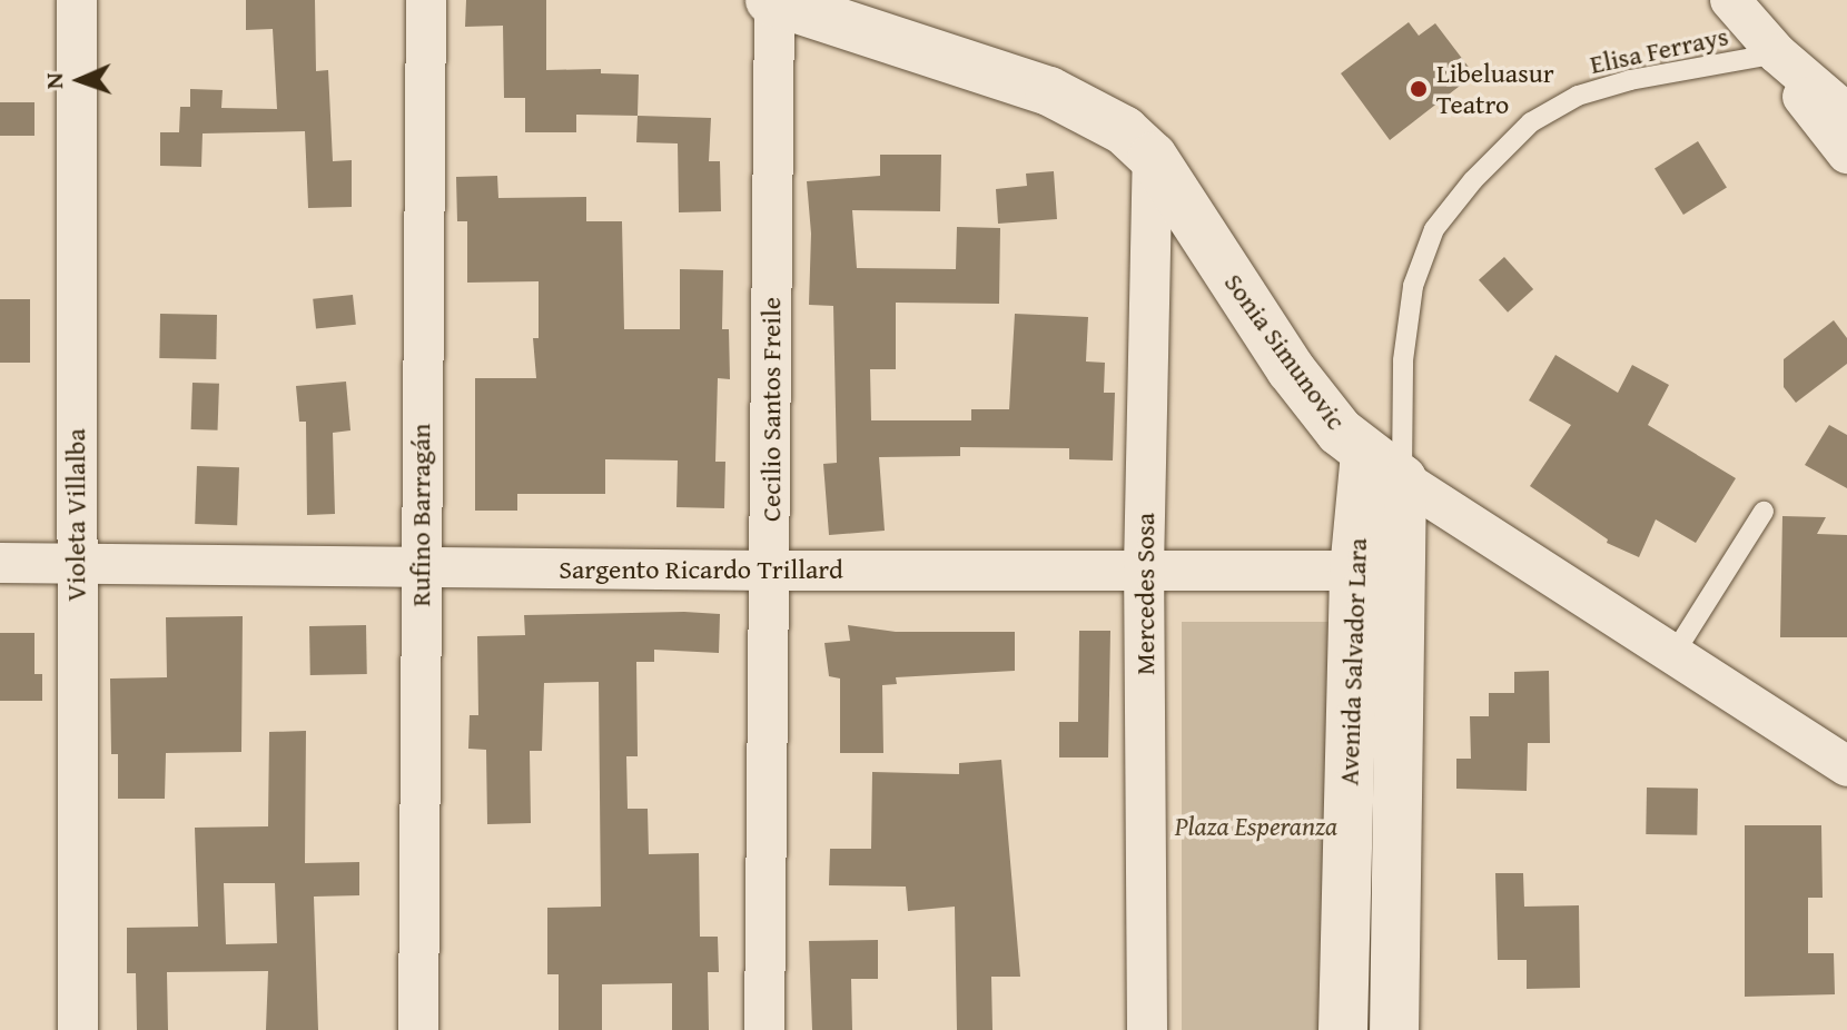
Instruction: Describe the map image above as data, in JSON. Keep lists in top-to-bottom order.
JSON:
{
  "streets": {
    "street": [
      "Sonia Simunovic",
      "Cecilio Santos Freile",
      "Violeta Villalba",
      "Rufino Barragán",
      "Sargento Ricardo Trillard",
      "Mercedes Sosa",
      "Avenida Salvador Lara"
    ],
    "lane": ["Elisa Ferrays"]
  },
  "crossings": [
    ["Elisa Ferrays", "Sonia Simunovic"],
    ["Elisa Ferrays", "Avenida Salvador Lara"],
    ["Sonia Simunovic", "Cecilio Santos Freile"],
    ["Sonia Simunovic", "Mercedes Sosa"],
    ["Sonia Simunovic", "Avenida Salvador Lara"],
    ["Cecilio Santos Freile", "Sargento Ricardo Trillard"],
    ["Violeta Villalba", "Sargento Ricardo Trillard"],
    ["Rufino Barragán", "Sargento Ricardo Trillard"],
    ["Sargento Ricardo Trillard", "Mercedes Sosa"],
    ["Sargento Ricardo Trillard", "Avenida Salvador Lara"]
  ],
  "parks": ["Plaza Esperanza"],
  "places": ["Libeluasur Teatro"],
  "north": "left"
}
